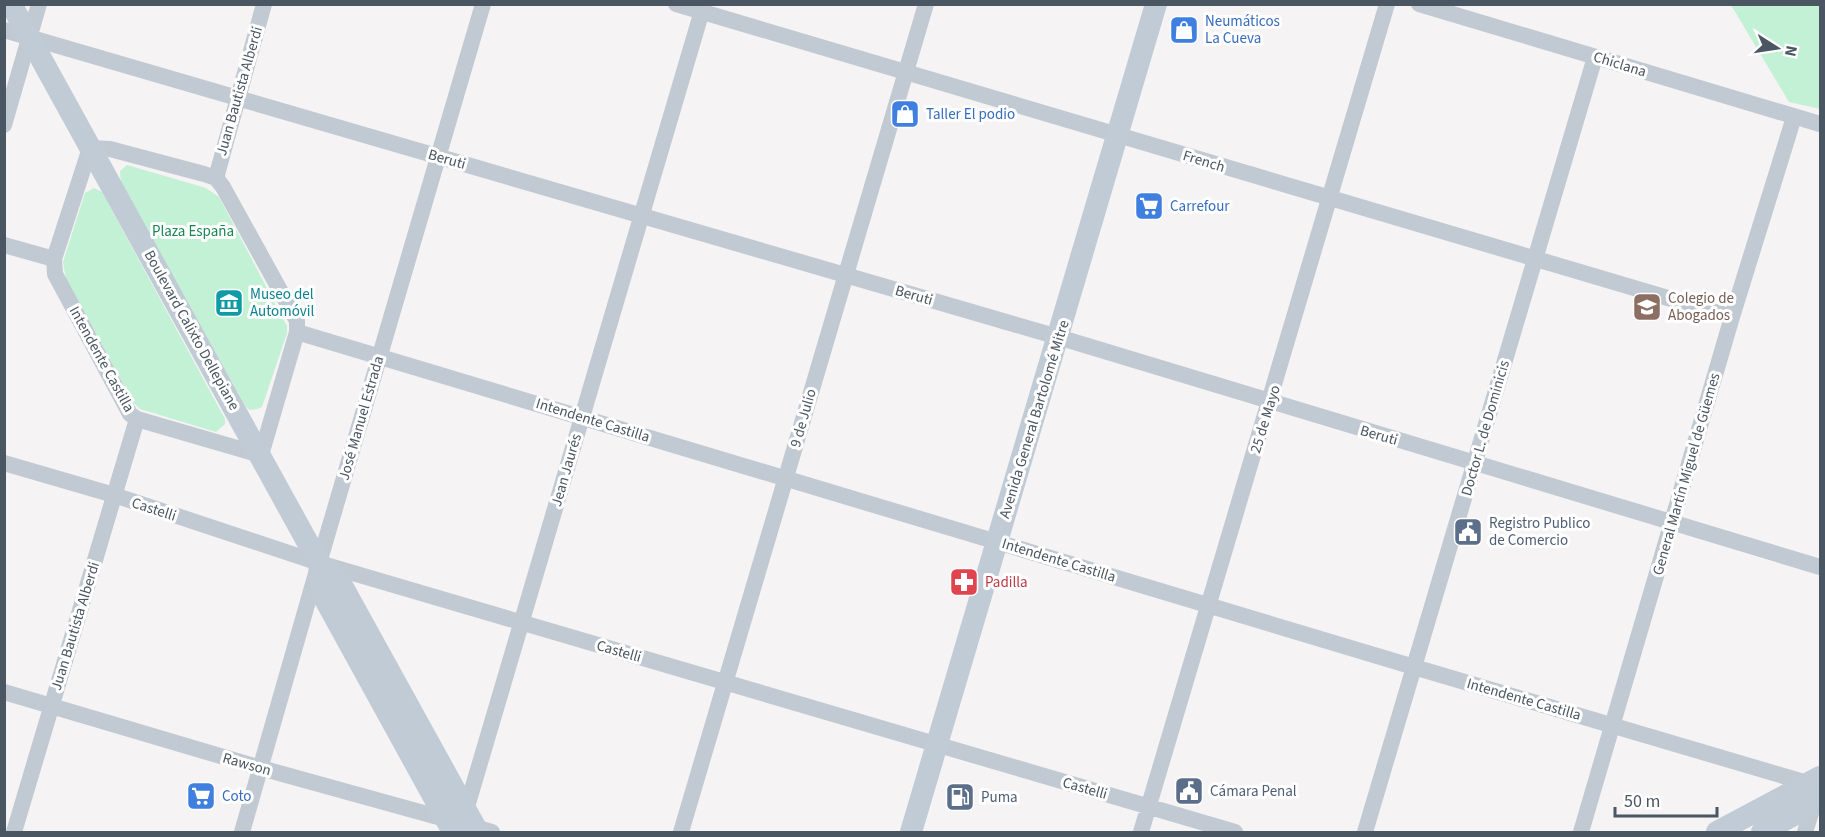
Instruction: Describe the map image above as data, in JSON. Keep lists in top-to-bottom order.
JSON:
{
  "streets": {
    "main road": ["Boulevard Calixto Dellepiane", "Avenida General Bartolomé Mitre"],
    "street": [
      "Chiclana",
      "Juan Bautista Alberdi",
      "Beruti",
      "French",
      "Intendente Castilla",
      "José Manuel Estrada",
      "9 de Julio",
      "25 de Mayo",
      "Doctor L. de Dominicis",
      "Jean Jaurés",
      "General Martín Miguel de Güemes",
      "Castelli",
      "Rawson"
    ]
  },
  "crossings": [
    ["Chiclana", "Doctor L. de Dominicis"],
    ["Chiclana", "General Martín Miguel de Güemes"],
    ["Juan Bautista Alberdi", "Beruti"],
    ["Juan Bautista Alberdi", "Intendente Castilla"],
    ["Juan Bautista Alberdi", "Castelli"],
    ["Juan Bautista Alberdi", "Rawson"],
    ["Beruti", "Boulevard Calixto Dellepiane"],
    ["Beruti", "José Manuel Estrada"],
    ["Beruti", "9 de Julio"],
    ["Beruti", "Avenida General Bartolomé Mitre"],
    ["Beruti", "25 de Mayo"],
    ["Beruti", "Doctor L. de Dominicis"],
    ["Beruti", "Jean Jaurés"],
    ["Beruti", "General Martín Miguel de Güemes"],
    ["French", "9 de Julio"],
    ["French", "Avenida General Bartolomé Mitre"],
    ["French", "25 de Mayo"],
    ["French", "Doctor L. de Dominicis"],
    ["French", "Jean Jaurés"],
    ["French", "General Martín Miguel de Güemes"],
    ["Boulevard Calixto Dellepiane", "Intendente Castilla"],
    ["Boulevard Calixto Dellepiane", "José Manuel Estrada"],
    ["Boulevard Calixto Dellepiane", "Jean Jaurés"],
    ["Boulevard Calixto Dellepiane", "Castelli"],
    ["Boulevard Calixto Dellepiane", "Rawson"],
    ["Intendente Castilla", "José Manuel Estrada"],
    ["Intendente Castilla", "9 de Julio"],
    ["Intendente Castilla", "Avenida General Bartolomé Mitre"],
    ["Intendente Castilla", "25 de Mayo"],
    ["Intendente Castilla", "Doctor L. de Dominicis"],
    ["Intendente Castilla", "Jean Jaurés"],
    ["Intendente Castilla", "General Martín Miguel de Güemes"],
    ["José Manuel Estrada", "Castelli"],
    ["José Manuel Estrada", "Rawson"],
    ["9 de Julio", "Castelli"],
    ["Avenida General Bartolomé Mitre", "Castelli"],
    ["25 de Mayo", "Castelli"],
    ["Jean Jaurés", "Castelli"],
    ["Jean Jaurés", "Rawson"]
  ],
  "parks": ["Plaza España"],
  "places": {
    "shop": ["Neumáticos La Cueva", "Taller El podio"],
    "supermarket": ["Carrefour", "Coto"],
    "museum": ["Museo del Automóvil"],
    "school or university": ["Colegio de Abogados"],
    "public building": ["Registro Publico de Comercio", "Cámara Penal"],
    "pharmacy": ["Padilla"],
    "fuel station": ["Puma"]
  },
  "scale_bar": "50 m",
  "north": "right"
}
